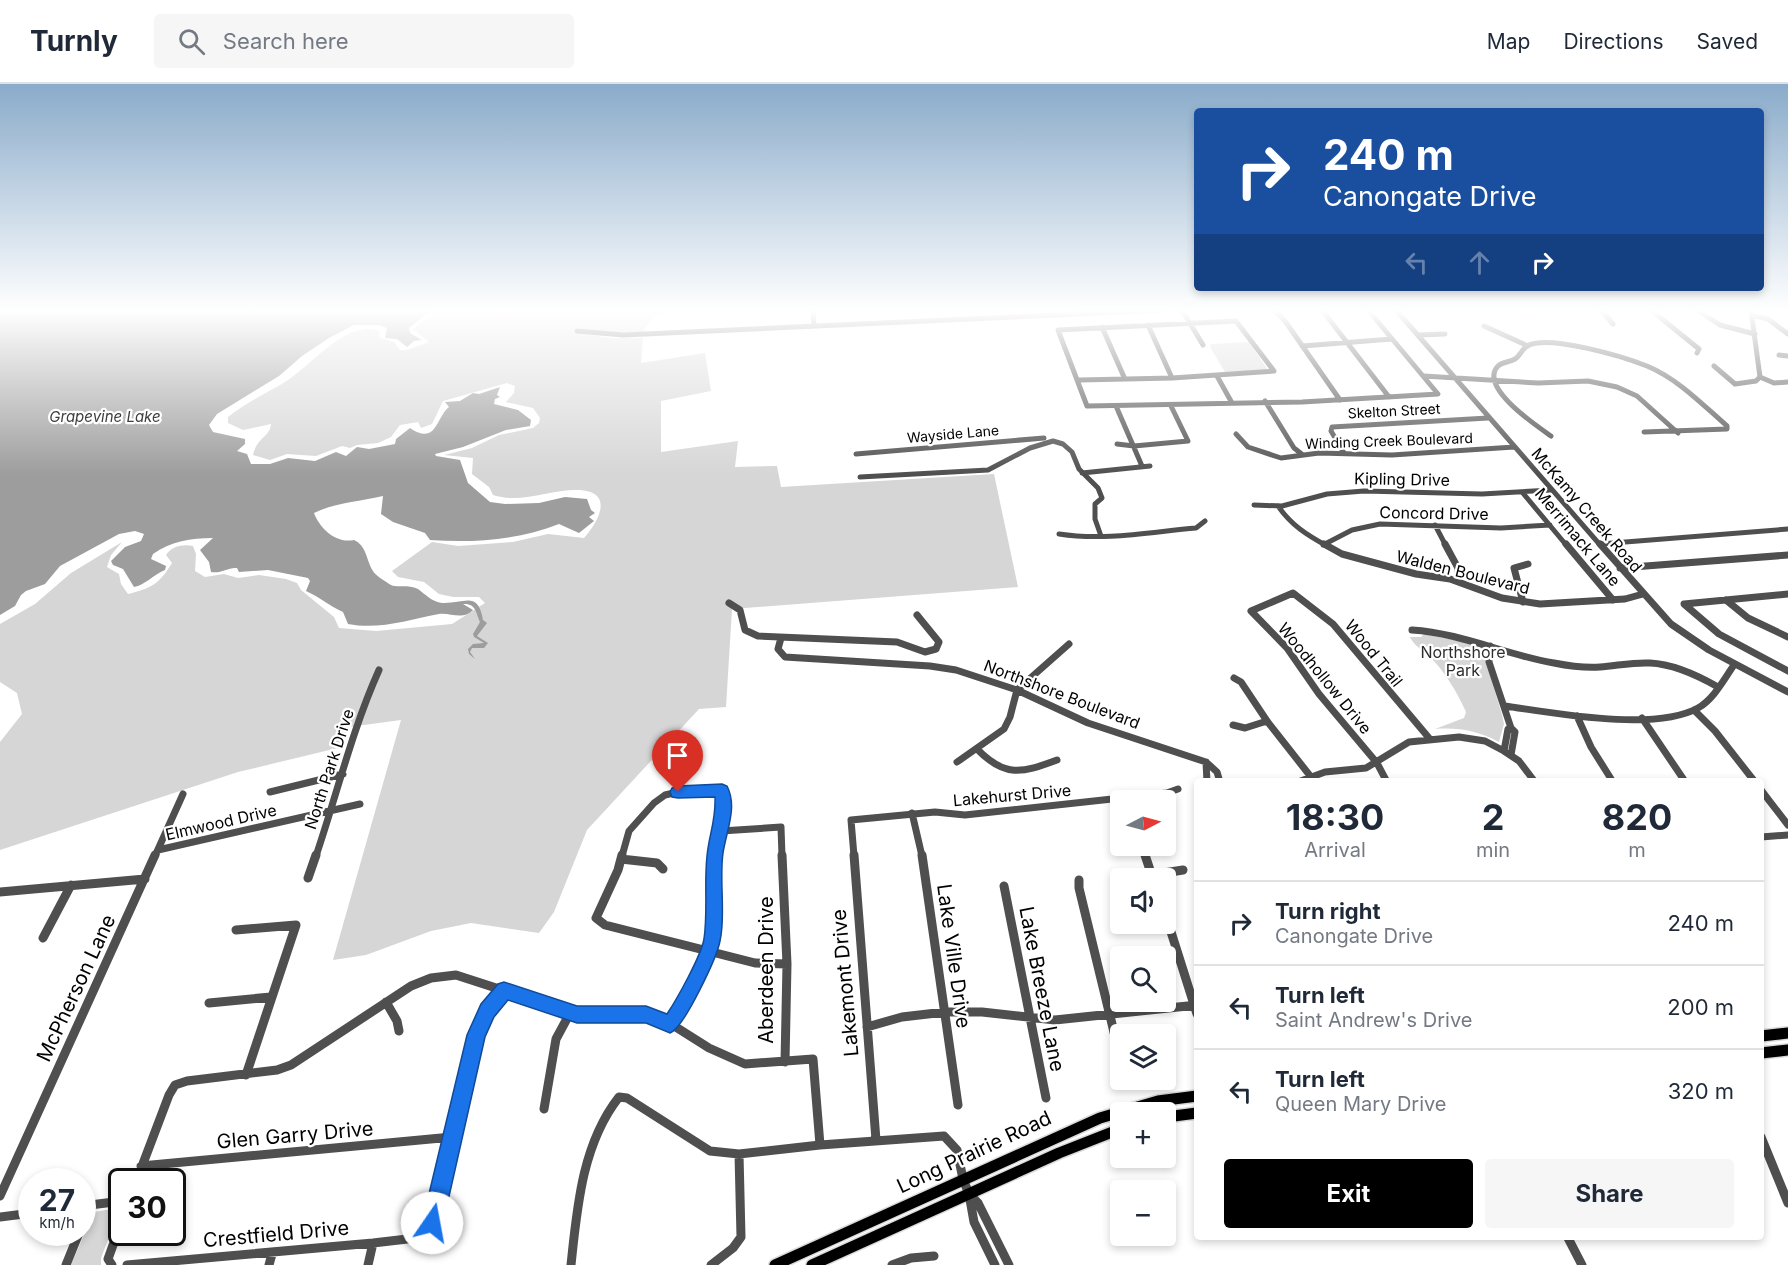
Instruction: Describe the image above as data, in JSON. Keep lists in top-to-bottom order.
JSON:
{
  "streets": {
    "main road": ["Long Prairie Road"],
    "street": [
      "Skelton Street",
      "Wayside Lane",
      "Winding Creek Boulevard",
      "Kipling Drive",
      "McKamy Creek Road",
      "Concord Drive",
      "Merrimack Lane",
      "Walden Boulevard",
      "Wood Trail",
      "Woodhollow Drive",
      "Northshore Boulevard",
      "North Park Drive",
      "Lakehurst Drive",
      "Elmwood Drive",
      "Lake Ville Drive",
      "Aberdeen Drive",
      "Lakemont Drive",
      "McPherson Lane",
      "Lake Breeze Lane",
      "Glen Garry Drive",
      "Crestfield Drive"
    ]
  },
  "crossings": [
    ["Skelton Street", "Winding Creek Boulevard"],
    ["Skelton Street", "McKamy Creek Road"],
    ["Winding Creek Boulevard", "McKamy Creek Road"],
    ["Kipling Drive", "McKamy Creek Road"],
    ["Kipling Drive", "Merrimack Lane"],
    ["Kipling Drive", "Walden Boulevard"],
    ["McKamy Creek Road", "Walden Boulevard"],
    ["Concord Drive", "Merrimack Lane"],
    ["Concord Drive", "Walden Boulevard"],
    ["Merrimack Lane", "Walden Boulevard"],
    ["Wood Trail", "Woodhollow Drive"],
    ["North Park Drive", "Elmwood Drive"],
    ["Lakehurst Drive", "Lake Ville Drive"],
    ["Lakehurst Drive", "Lakemont Drive"],
    ["Elmwood Drive", "McPherson Lane"],
    ["Glen Garry Drive", "Crestfield Drive"]
  ],
  "water": ["Grapevine Lake"],
  "parks": ["Northshore Park"],
  "north": "right",
  "page": {
    "header": "Turnly",
    "search": "Search here",
    "nav": ["Map", "Directions", "Saved"],
    "turn": ["240 m", "Canongate Drive"],
    "eta": [
      "18:30",
      "Arrival",
      "2",
      "min",
      "820",
      "m"
    ],
    "map_buttons": ["+", "−"],
    "list": [
      {
        "name": "Turn right",
        "note": "Canongate Drive",
        "value": "240 m"
      },
      {
        "name": "Turn left",
        "note": "Saint Andrew's Drive",
        "value": "200 m"
      },
      {
        "name": "Turn left",
        "note": "Queen Mary Drive",
        "value": "320 m"
      }
    ],
    "buttons": ["Exit", "Share"],
    "speed": "27 km/h",
    "limit": "30"
  }
}
